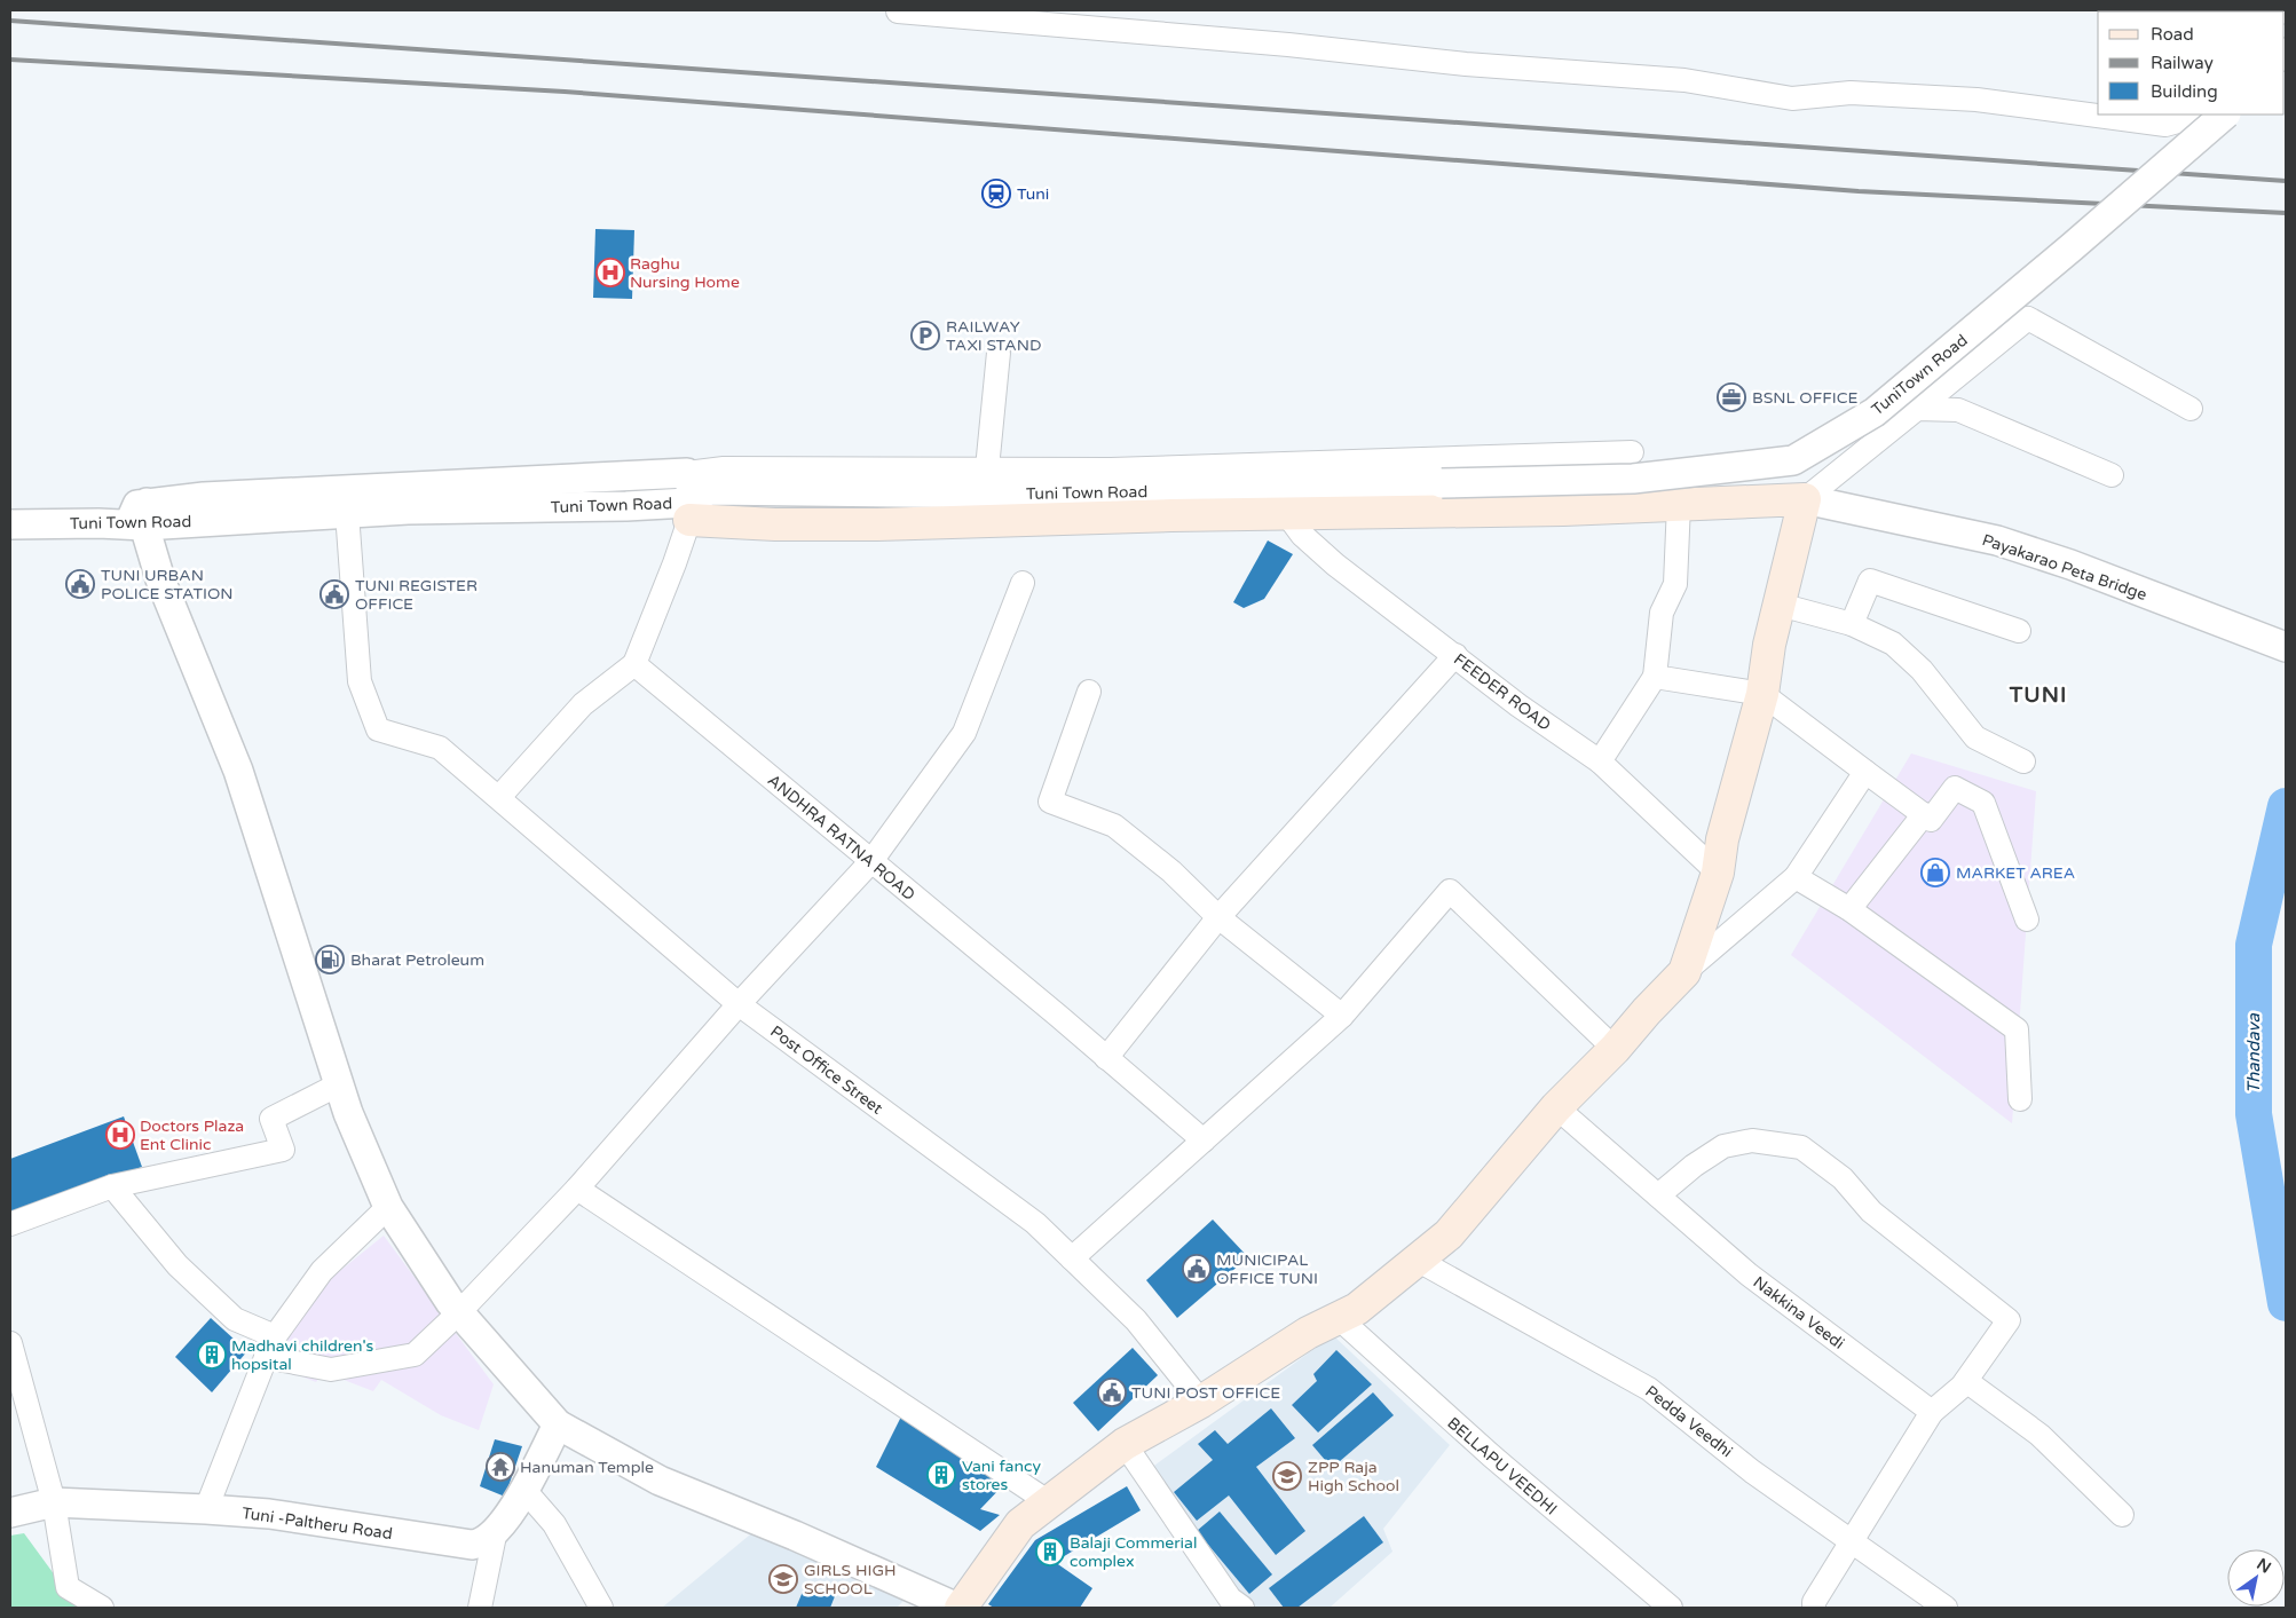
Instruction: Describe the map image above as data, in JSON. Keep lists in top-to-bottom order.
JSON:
{
  "streets": {
    "street": [
      "TuniTown Road",
      "Tuni Town Road",
      "Payakarao Peta Bridge",
      "FEEDER ROAD",
      "ANDHRA RATNA ROAD",
      "Post Office Street",
      "Nakkina Veedi",
      "Pedda Veedhi",
      "BELLAPU VEEDHI",
      "Tuni -Paltheru Road"
    ]
  },
  "crossings": [
    ["TuniTown Road", "Tuni Town Road"],
    ["Tuni Town Road", "Post Office Street"]
  ],
  "districts": ["TUNI"],
  "water": ["Thandava"],
  "places": {
    "station": ["Tuni"],
    "hospital": ["Raghu Nursing Home", "Doctors Plaza Ent Clinic"],
    "parking": ["RAILWAY TAXI STAND"],
    "office": ["BSNL OFFICE"],
    "public building": [
      "TUNI URBAN POLICE STATION",
      "TUNI REGISTER OFFICE",
      "MUNICIPAL OFFICE TUNI",
      "TUNI POST OFFICE"
    ],
    "shop": ["MARKET AREA"],
    "fuel station": ["Bharat Petroleum"],
    "building": ["Madhavi children's hopsital", "Vani fancy stores", "Balaji Commerial complex"],
    "temple": ["Hanuman Temple"],
    "school or university": ["ZPP Raja High School", "GIRLS HIGH SCHOOL"]
  },
  "legend": ["Road", "Railway", "Building"],
  "north": "top right"
}
